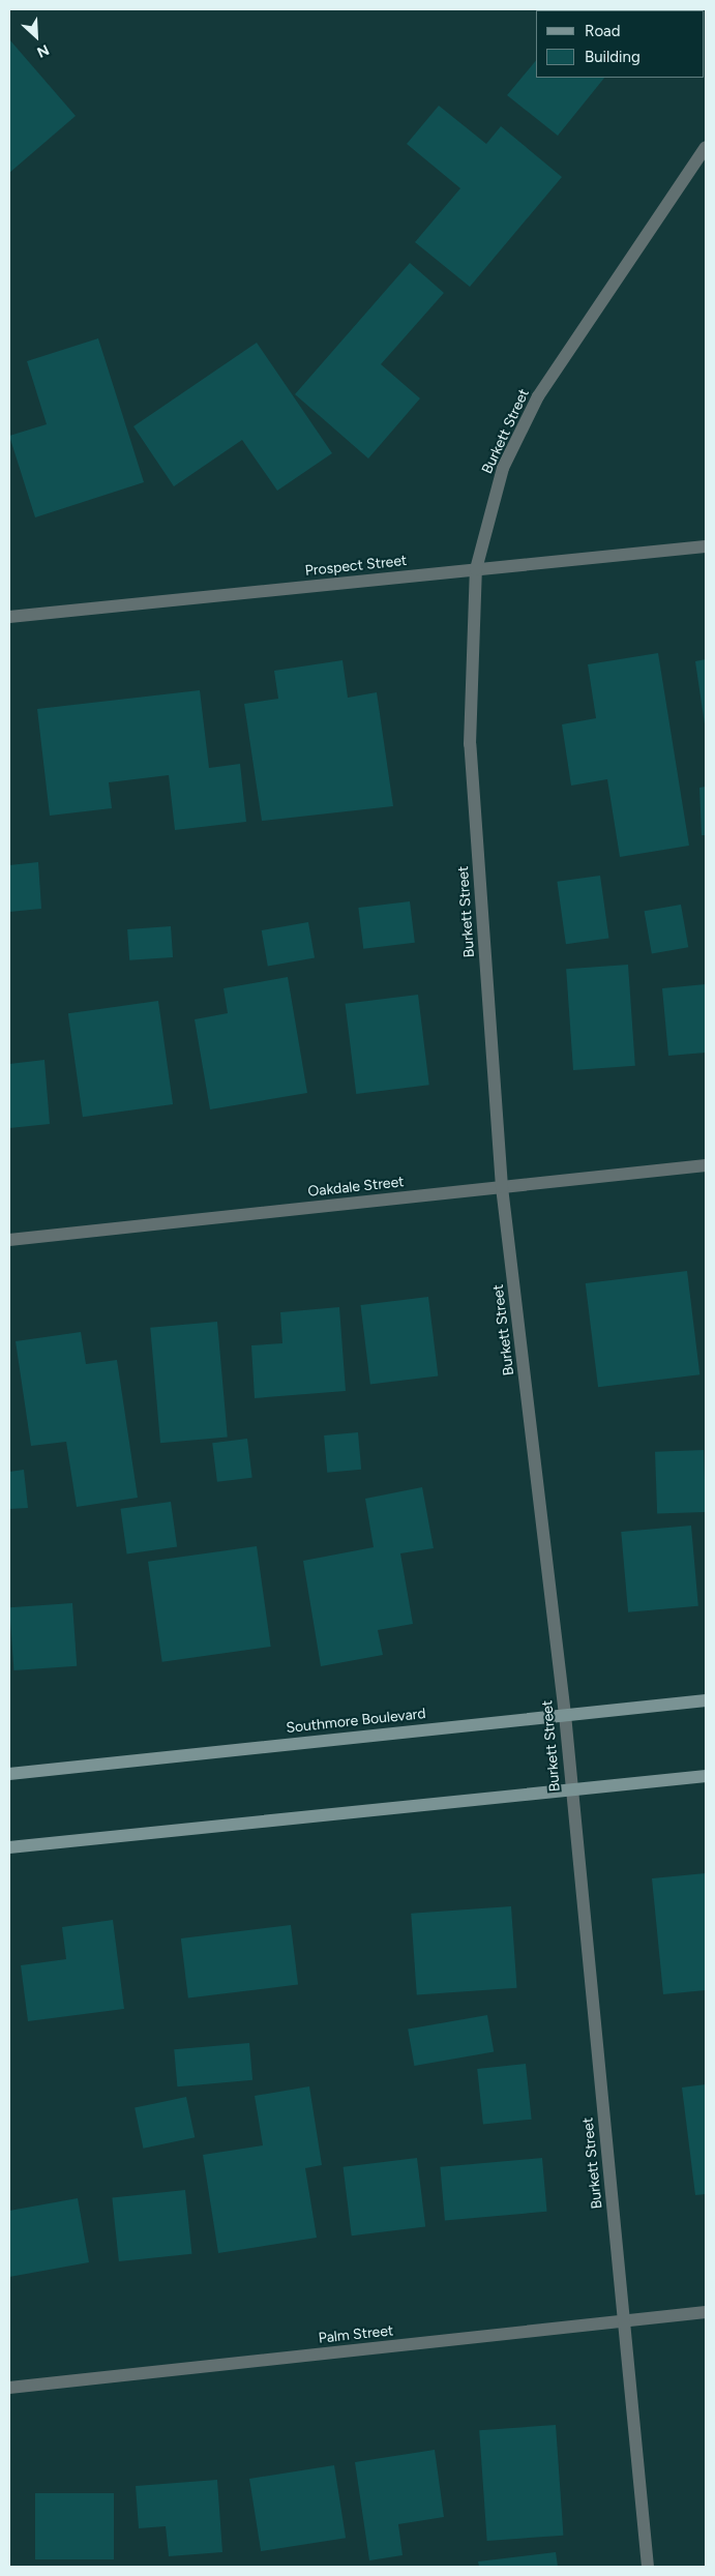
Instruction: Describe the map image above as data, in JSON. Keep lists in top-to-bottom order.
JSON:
{
  "streets": {
    "street": [
      "Burkett Street",
      "Prospect Street",
      "Oakdale Street",
      "Southmore Boulevard",
      "Palm Street"
    ]
  },
  "crossings": [
    ["Burkett Street", "Prospect Street"],
    ["Burkett Street", "Oakdale Street"],
    ["Burkett Street", "Southmore Boulevard"],
    ["Burkett Street", "Palm Street"]
  ],
  "legend": ["Road", "Building"],
  "north": "bottom right"
}
